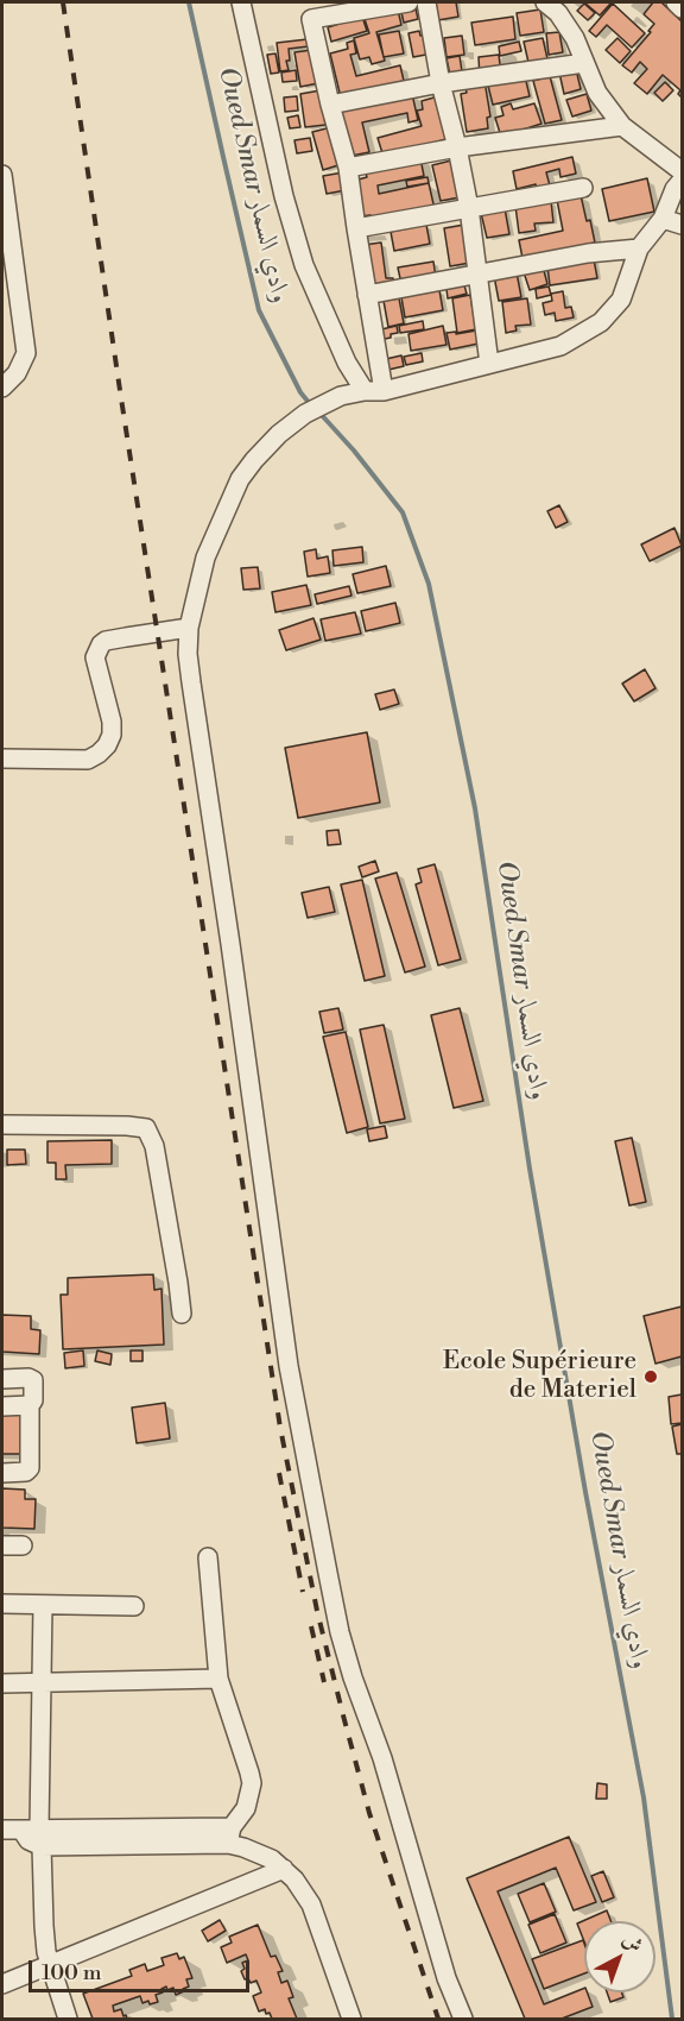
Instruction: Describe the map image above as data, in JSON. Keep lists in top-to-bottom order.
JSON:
{
  "water": ["Oued Smar وادي السمار"],
  "places": ["Ecole Supérieure de Materiel"],
  "scale_bar": "100 m",
  "north": "top right"
}
